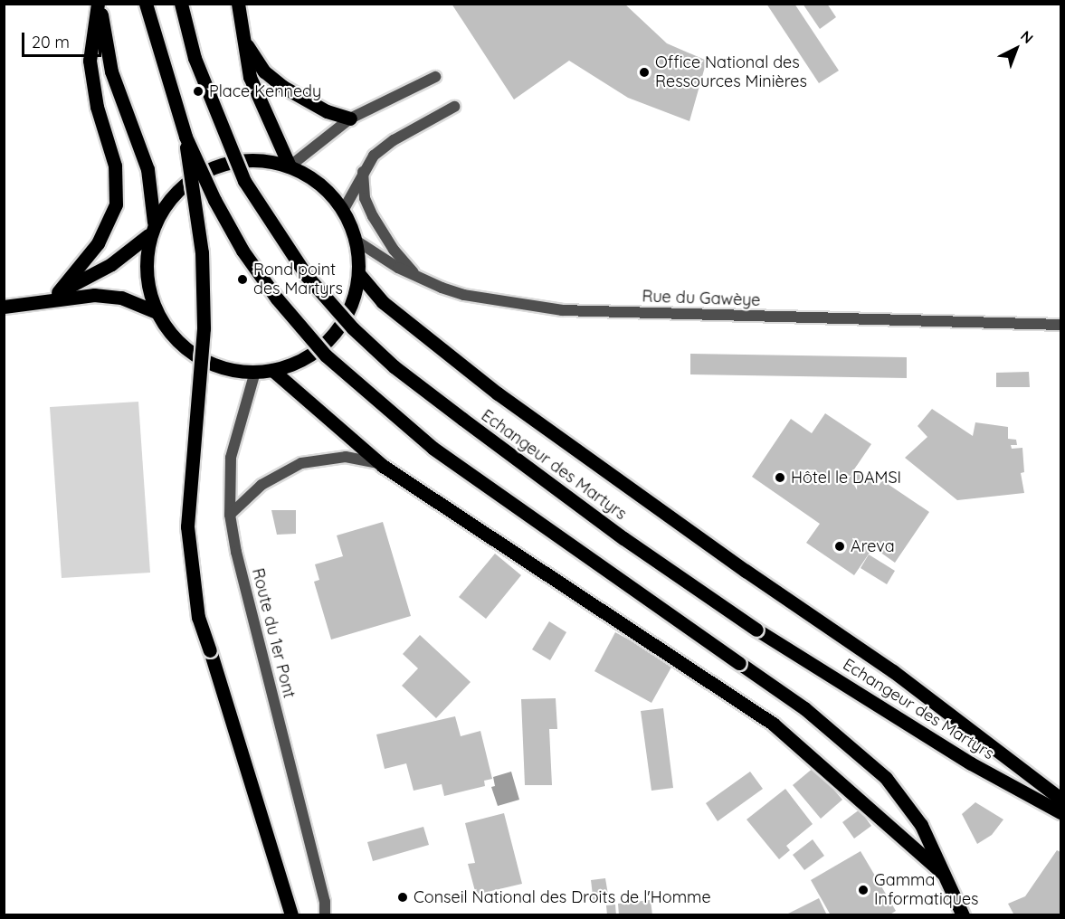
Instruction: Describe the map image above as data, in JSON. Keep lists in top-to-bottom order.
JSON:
{
  "streets": {
    "main road": ["Echangeur des Martyrs"],
    "street": ["Rue du Gawèye", "Route du 1er Pont"]
  },
  "places": [
    "Office National des Ressources Minières",
    "Place Kennedy",
    "Rond point des Martyrs",
    "Hôtel le DAMSI",
    "Areva",
    "Gamma Informatiques",
    "Conseil National des Droits de l'Homme"
  ],
  "scale_bar": "20 m",
  "north": "top right"
}
